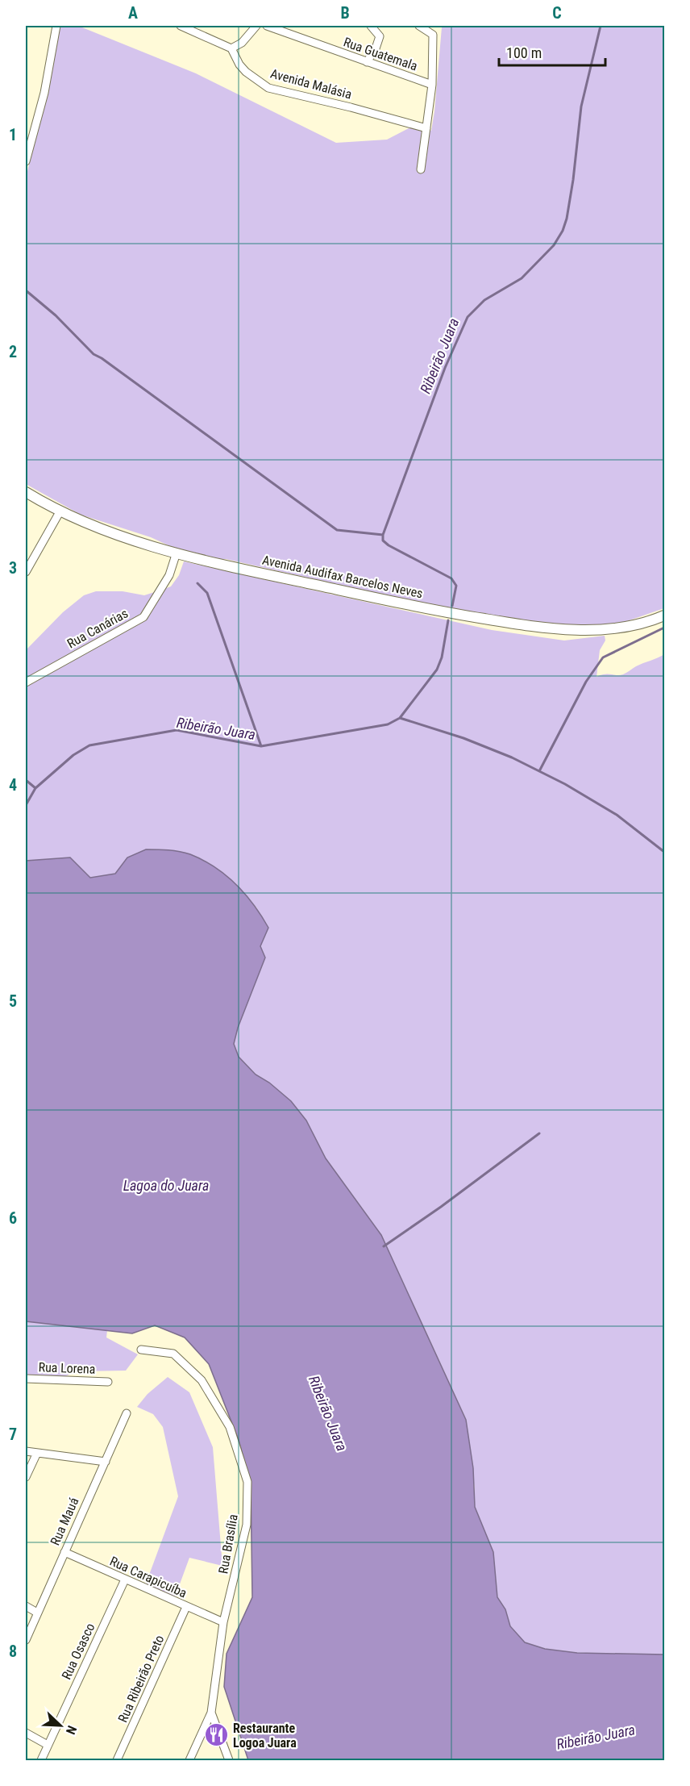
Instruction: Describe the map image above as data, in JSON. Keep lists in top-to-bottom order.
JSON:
{
  "streets": {
    "main road": ["Avenida Audifax Barcelos Neves"],
    "street": [
      "Rua Guatemala",
      "Avenida Malásia",
      "Rua Canárias",
      "Rua Lorena",
      "Rua Mauá",
      "Rua Brasília",
      "Rua Carapicuíba",
      "Rua Osasco",
      "Rua Ribeirão Preto"
    ]
  },
  "crossings": [
    ["Avenida Audifax Barcelos Neves", "Rua Canárias"],
    ["Rua Mauá", "Rua Carapicuíba"],
    ["Rua Brasília", "Rua Carapicuíba"],
    ["Rua Carapicuíba", "Rua Osasco"],
    ["Rua Carapicuíba", "Rua Ribeirão Preto"]
  ],
  "water": ["Ribeirão Juara", "Lagoa do Juara"],
  "places": {
    "restaurant": ["Restaurante Logoa Juara"]
  },
  "scale_bar": "100 m",
  "north": "bottom right",
  "grid": {
    "columns": ["A", "B", "C"],
    "rows": [
      "1",
      "2",
      "3",
      "4",
      "5",
      "6",
      "7",
      "8"
    ]
  }
}
